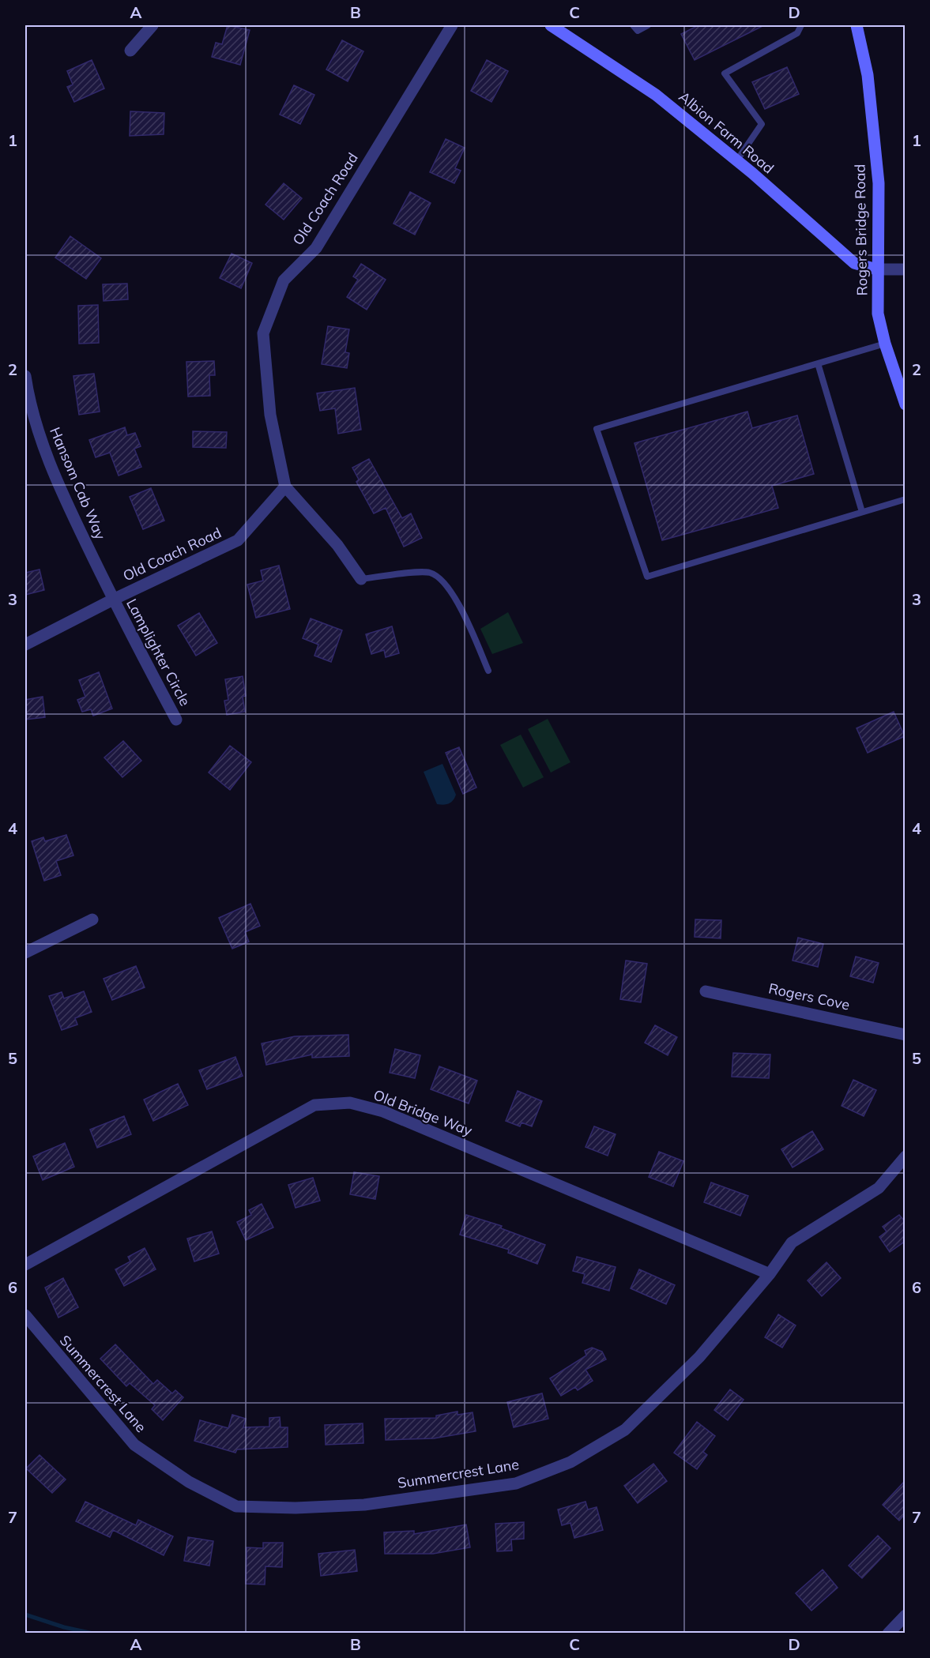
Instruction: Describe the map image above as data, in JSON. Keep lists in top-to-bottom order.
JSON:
{
  "streets": {
    "street": [
      "Albion Farm Road",
      "Old Coach Road",
      "Rogers Bridge Road",
      "Hansom Cab Way",
      "Lamplighter Circle",
      "Rogers Cove",
      "Old Bridge Way",
      "Summercrest Lane"
    ]
  },
  "crossings": [
    ["Albion Farm Road", "Rogers Bridge Road"],
    ["Old Coach Road", "Hansom Cab Way"],
    ["Old Coach Road", "Lamplighter Circle"],
    ["Hansom Cab Way", "Lamplighter Circle"],
    ["Old Bridge Way", "Summercrest Lane"]
  ],
  "grid": {
    "columns": [
      "A",
      "B",
      "C",
      "D"
    ],
    "rows": [
      "1",
      "2",
      "3",
      "4",
      "5",
      "6",
      "7"
    ]
  }
}
